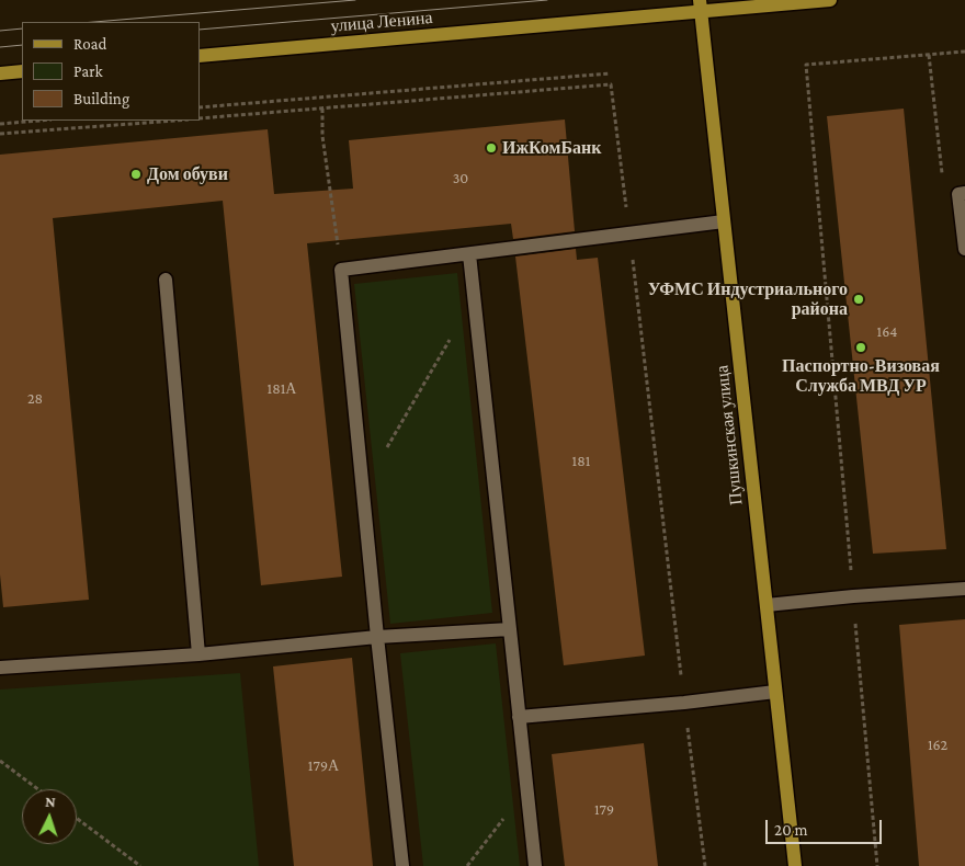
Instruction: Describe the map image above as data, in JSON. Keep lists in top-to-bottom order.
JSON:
{
  "streets": {
    "main road": ["улица Ленина", "Пушкинская улица"]
  },
  "crossings": [
    ["улица Ленина", "Пушкинская улица"]
  ],
  "places": [
    "ИжКомБанк",
    "Дом обуви",
    "УФМС Индустриального района",
    "Паспортно-Визовая Служба МВД УР"
  ],
  "house_numbers": [
    "30",
    "164",
    "181А",
    "28",
    "181",
    "162",
    "179А",
    "179"
  ],
  "legend": ["Road", "Park", "Building"],
  "scale_bar": "20 m",
  "north": "top"
}
